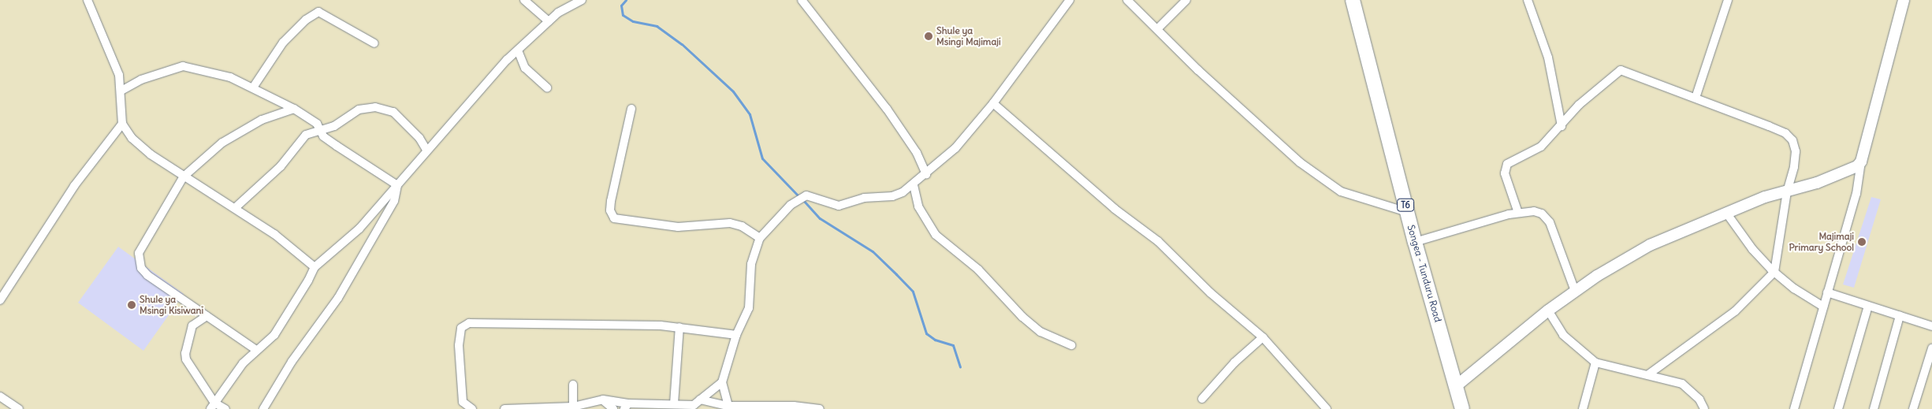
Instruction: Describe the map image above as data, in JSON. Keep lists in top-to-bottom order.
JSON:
{
  "streets": {
    "highway": ["T6", "Songea - Tunduru Road"]
  },
  "places": ["Shule ya Msingi Majimaji", "Majimaji Primary School", "Shule ya Msingi Kisiwani"]
}
